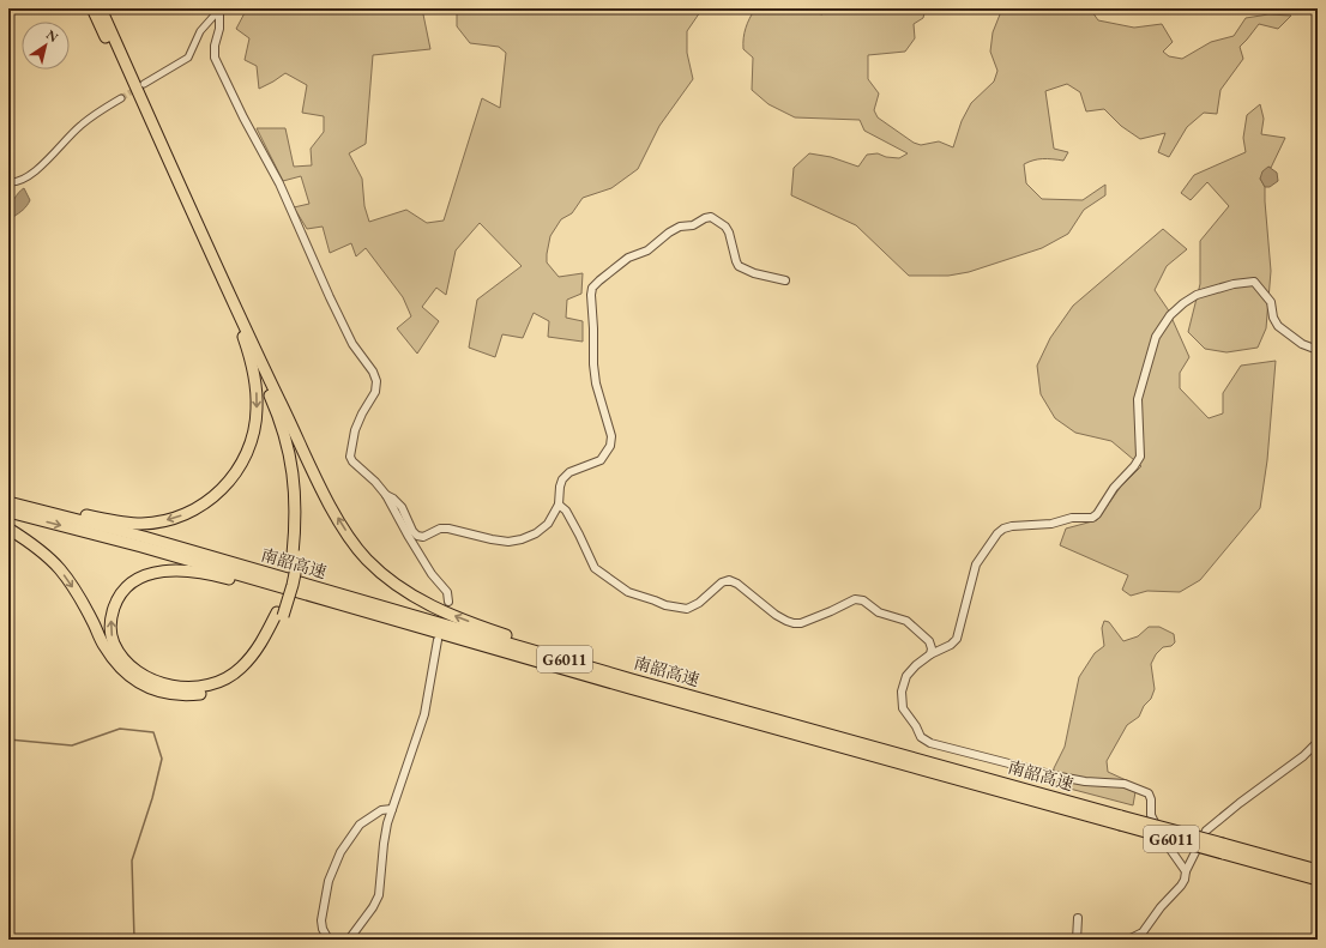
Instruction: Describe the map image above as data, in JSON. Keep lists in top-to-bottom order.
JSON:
{
  "streets": {
    "highway": ["南韶高速", "G6011"]
  },
  "north": "top right"
}
